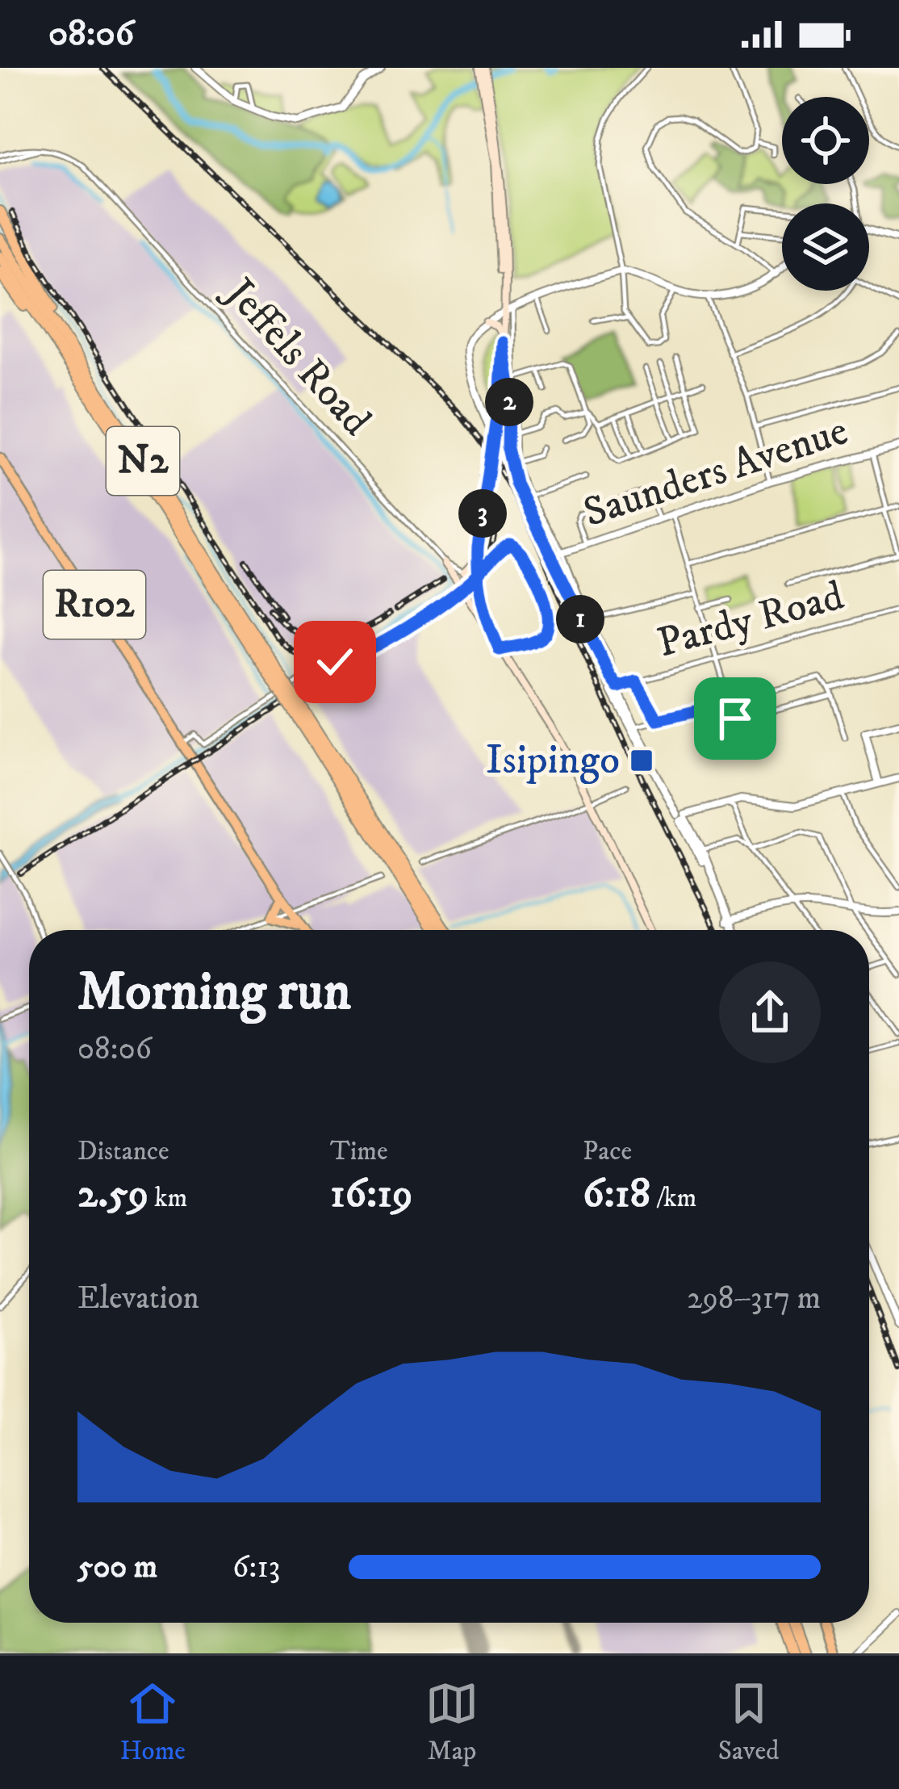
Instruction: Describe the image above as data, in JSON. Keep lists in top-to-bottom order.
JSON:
{
  "streets": {
    "highway": ["N2"],
    "main road": ["R102"],
    "street": ["Jeffels Road", "Saunders Avenue", "Pardy Road"]
  },
  "places": {
    "transit": ["Isipingo"]
  },
  "page": {
    "status": "08:06",
    "pins": ["2", "3", "1"],
    "heading": ["Morning run", "08:06"],
    "stats": [
      ["Distance", "2.59 km"],
      ["Time", "16:19"],
      ["Pace", "6:18 /km"]
    ],
    "chart": ["Elevation", "298–317 m"],
    "list": [
      {
        "name": "500 m",
        "note": "6:13"
      }
    ],
    "tabs": ["Home", "Map", "Saved"]
  }
}
